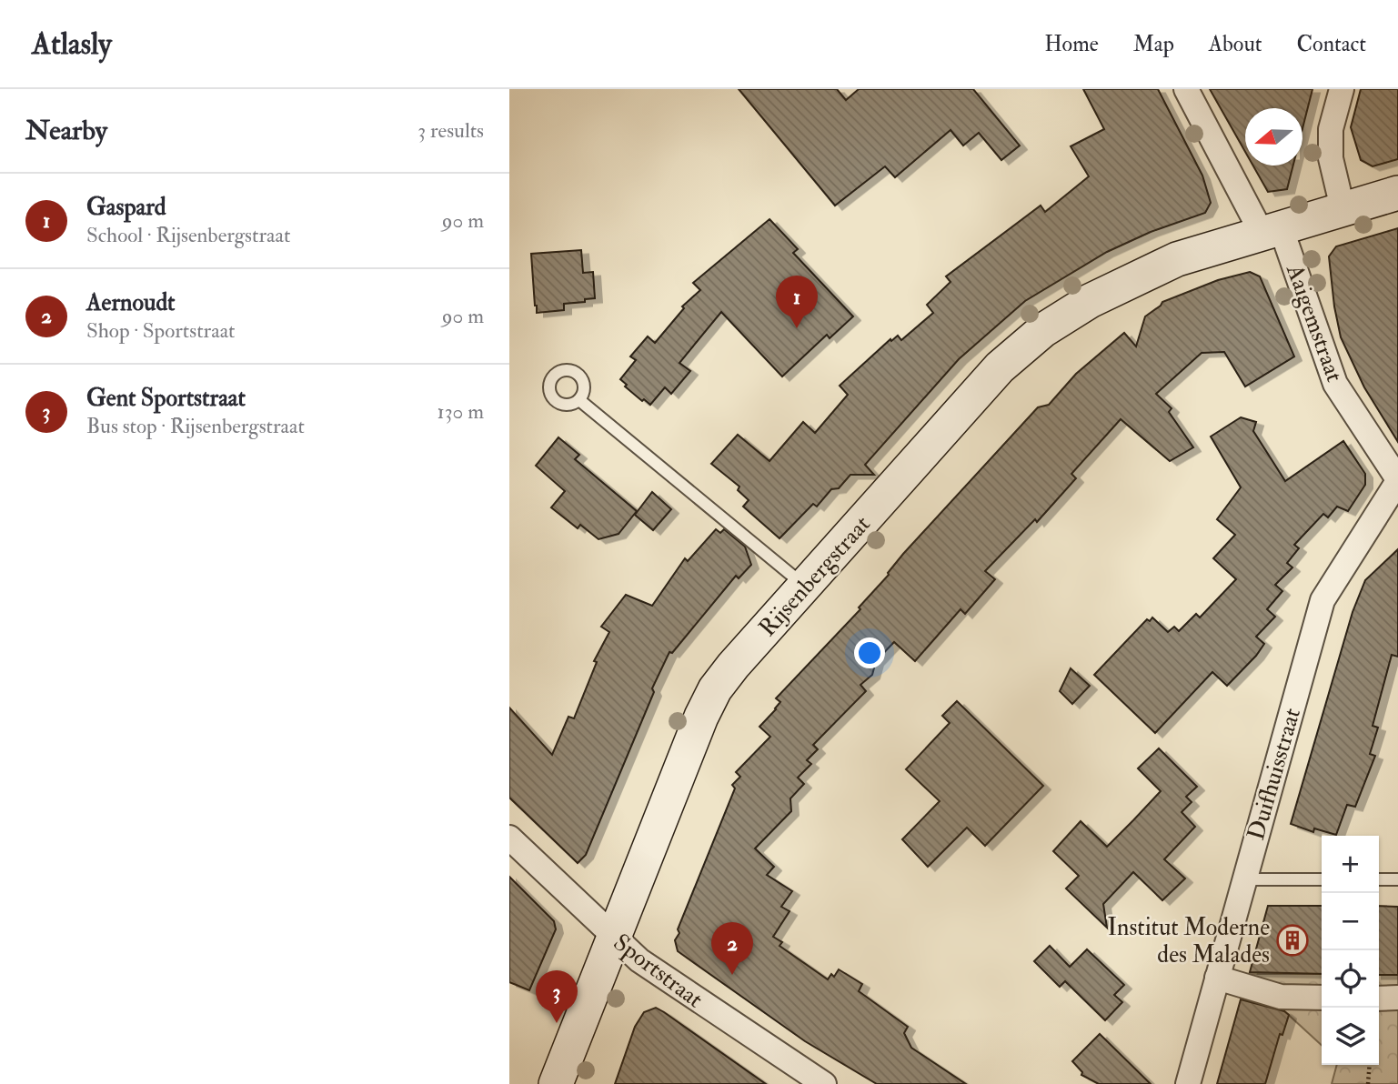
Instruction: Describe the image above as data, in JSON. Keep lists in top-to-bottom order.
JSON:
{
  "streets": {
    "street": [
      "Aaigemstraat",
      "Rijsenbergstraat",
      "Duifhuisstraat",
      "Sportstraat"
    ]
  },
  "crossings": [
    ["Aaigemstraat", "Rijsenbergstraat"],
    ["Aaigemstraat", "Duifhuisstraat"],
    ["Rijsenbergstraat", "Sportstraat"]
  ],
  "places": {
    "building": ["Institut Moderne des Malades"]
  },
  "north": "left",
  "page": {
    "header": "Atlasly",
    "nav": [
      "Home",
      "Map",
      "About",
      "Contact"
    ],
    "heading": ["Nearby", "3 results"],
    "list": [
      {
        "mark": "1",
        "name": "Gaspard",
        "note": "School · Rijsenbergstraat",
        "value": "90 m"
      },
      {
        "mark": "2",
        "name": "Aernoudt",
        "note": "Shop · Sportstraat",
        "value": "90 m"
      },
      {
        "mark": "3",
        "name": "Gent Sportstraat",
        "note": "Bus stop · Rijsenbergstraat",
        "value": "130 m"
      }
    ],
    "pins": ["1", "2", "3"],
    "map_buttons": ["+", "−"]
  }
}
